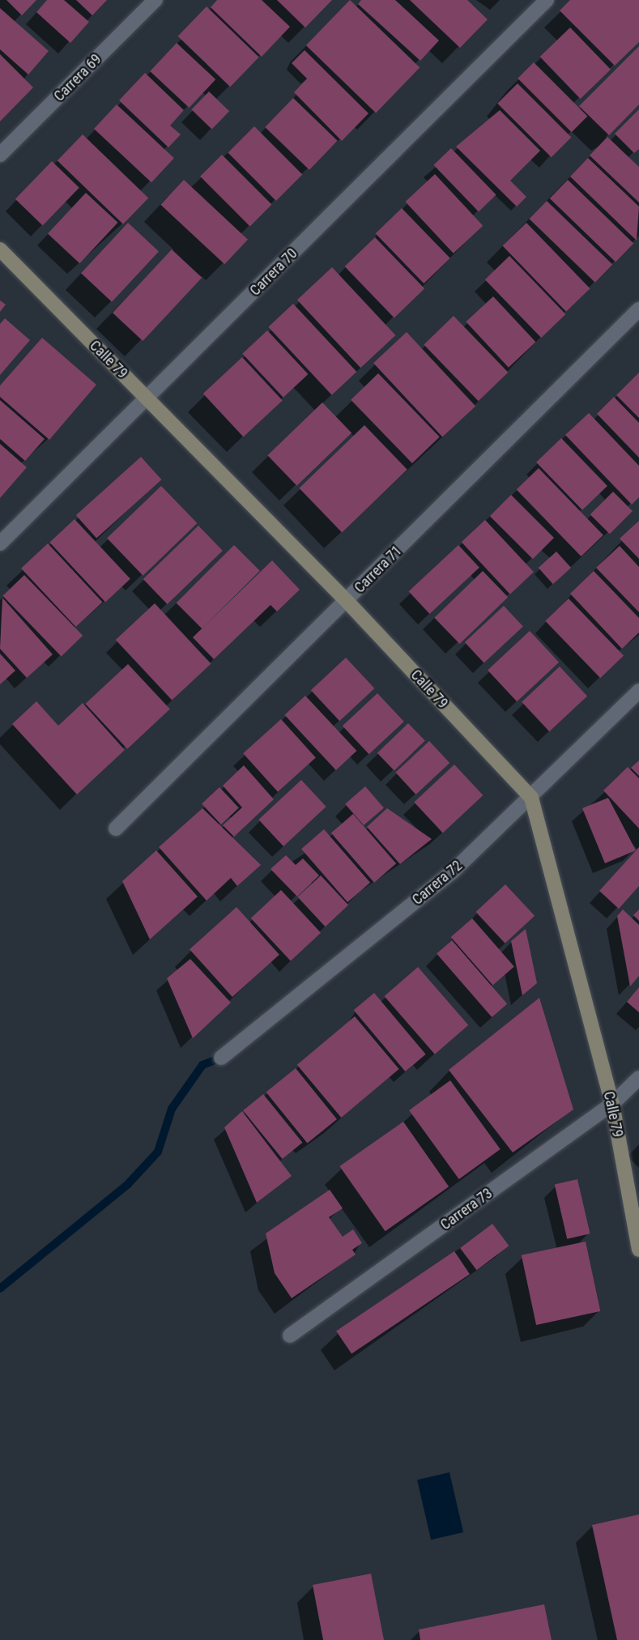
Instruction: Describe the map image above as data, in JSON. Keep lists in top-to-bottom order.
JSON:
{
  "streets": {
    "street": [
      "Carrera 69",
      "Carrera 70",
      "Calle 79",
      "Carrera 71",
      "Carrera 72",
      "Carrera 73"
    ]
  },
  "crossings": [
    ["Carrera 70", "Calle 79"],
    ["Calle 79", "Carrera 71"],
    ["Calle 79", "Carrera 72"],
    ["Calle 79", "Carrera 73"]
  ]
}
